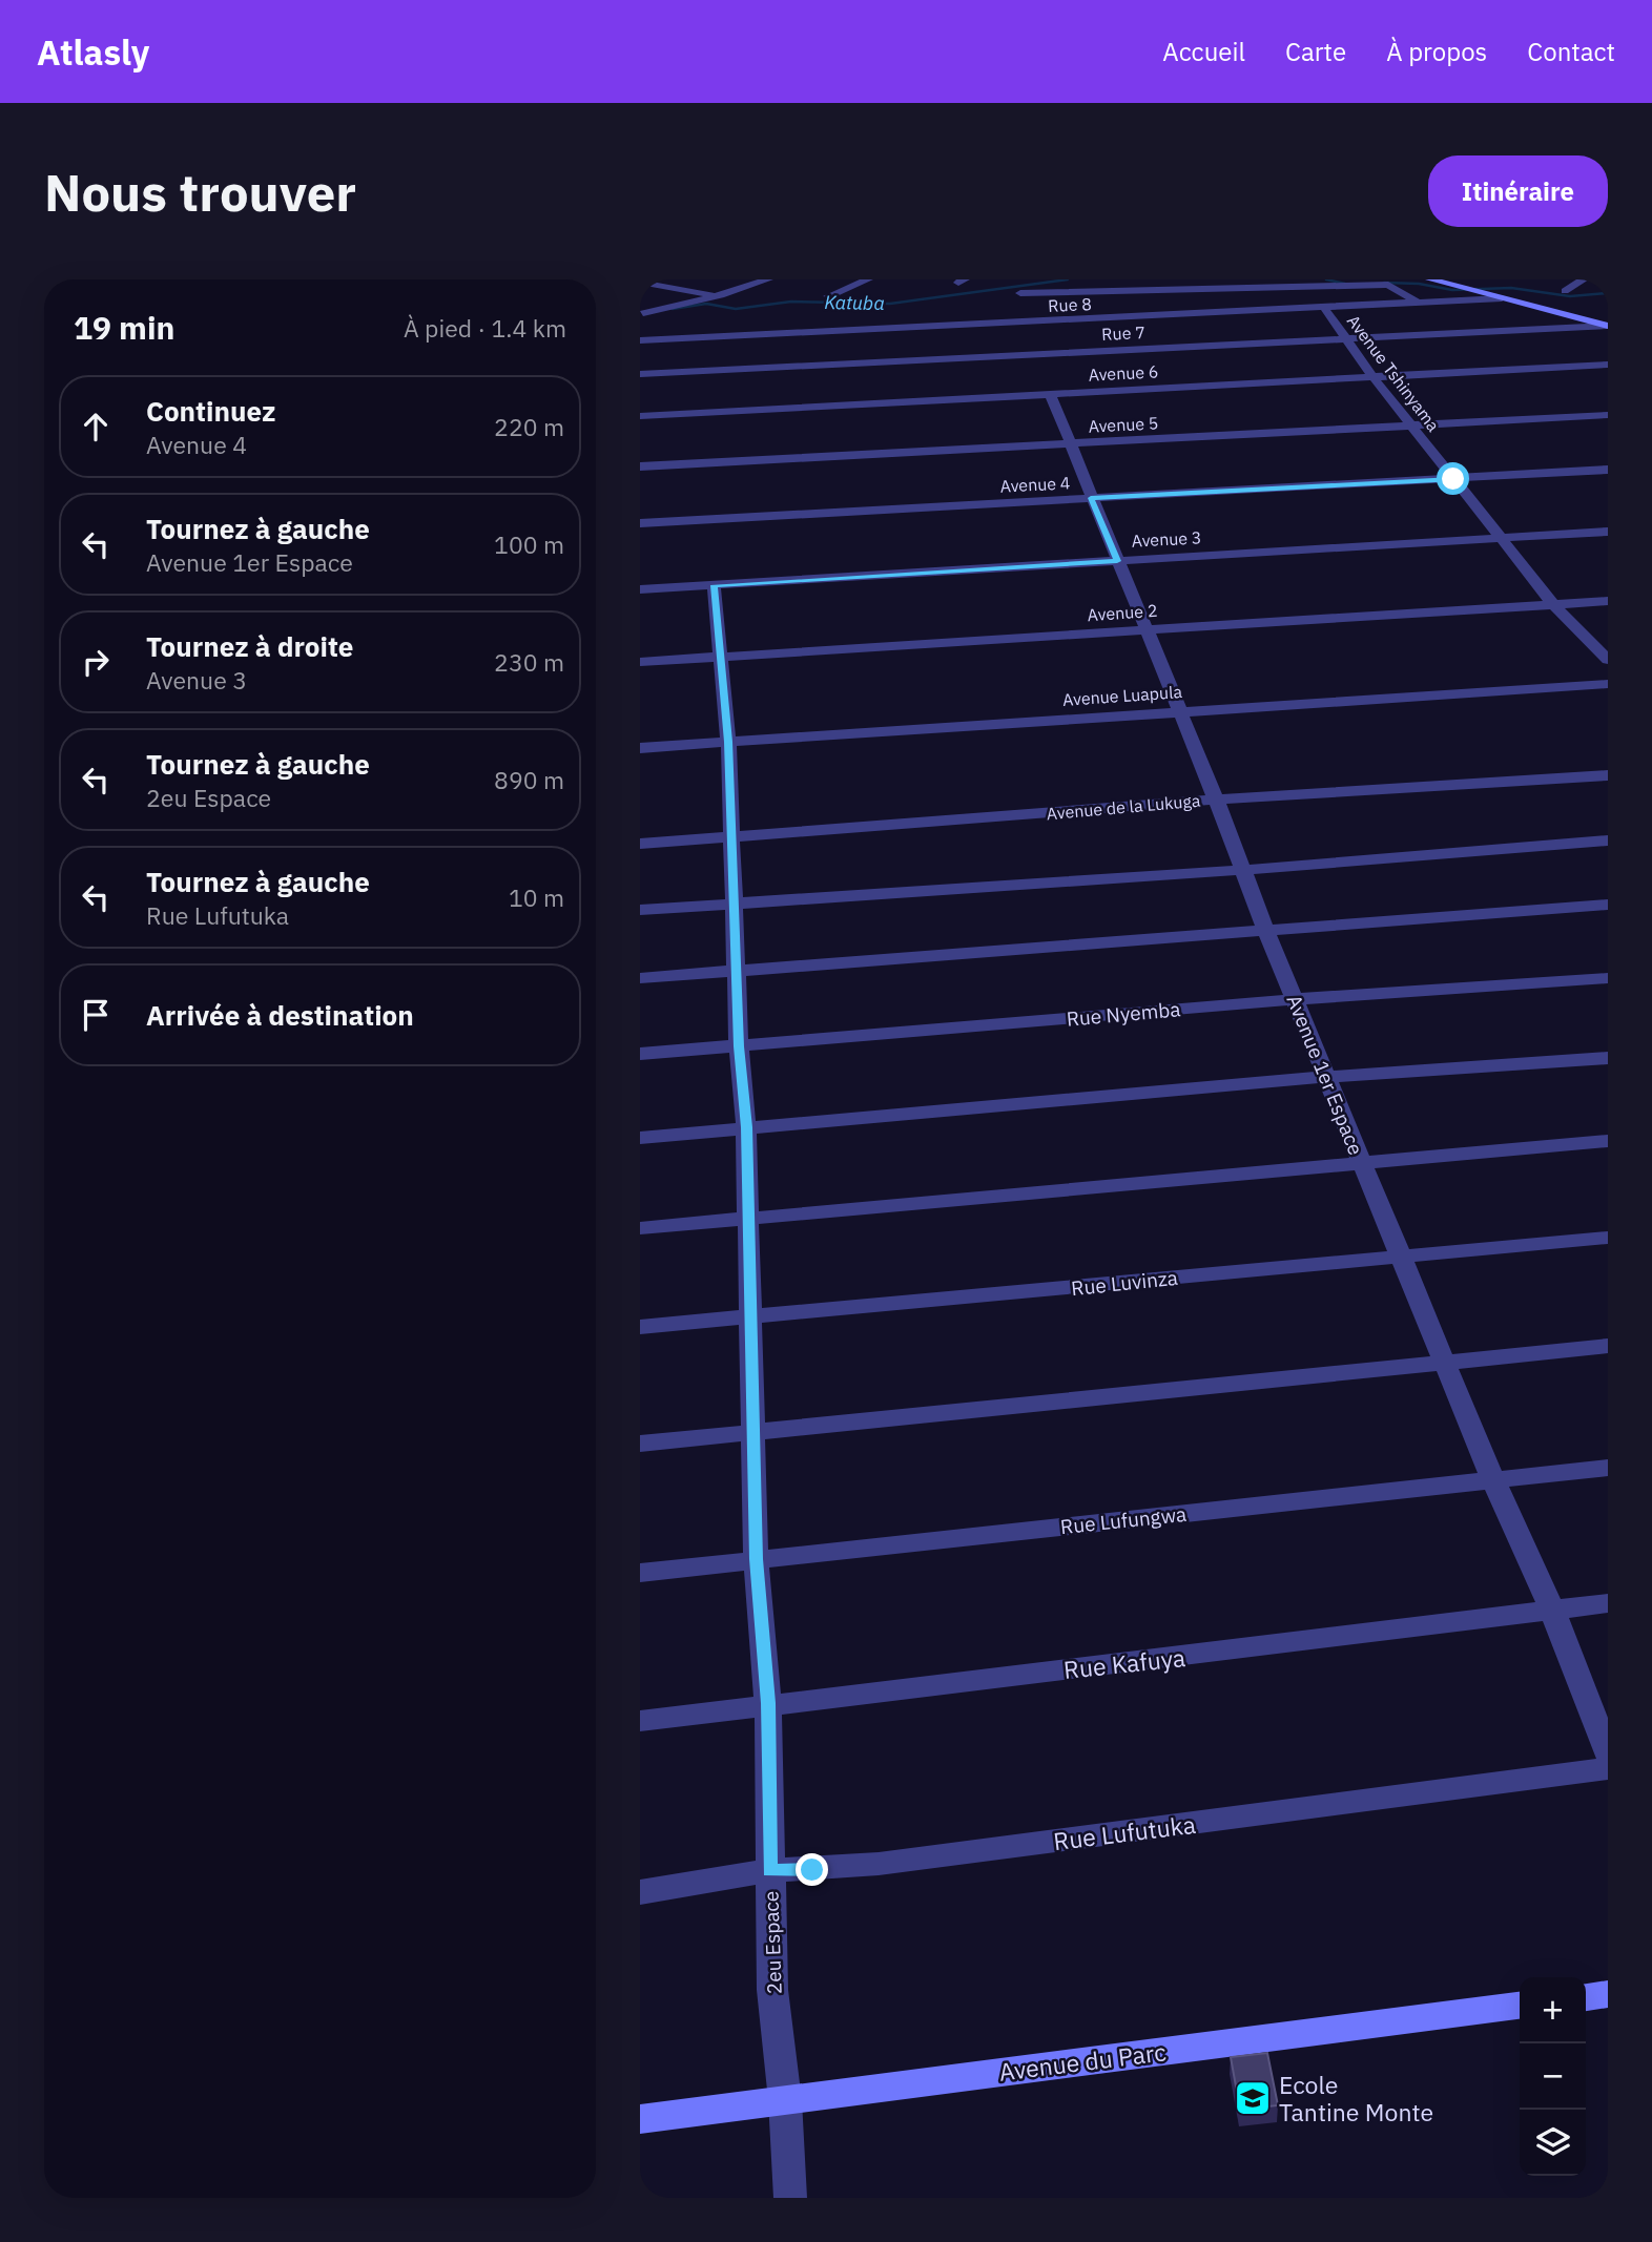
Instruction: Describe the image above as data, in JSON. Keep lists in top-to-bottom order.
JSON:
{
  "streets": {
    "street": [
      "Rue 8",
      "Rue 7",
      "Avenue 6",
      "Avenue Tshinyama",
      "Avenue 5",
      "Avenue 4",
      "Avenue 3",
      "Avenue 2",
      "Avenue Luapula",
      "Avenue de la Lukuga",
      "Rue Nyemba",
      "Avenue 1er Espace",
      "Rue Luvinza",
      "Rue Lufungwa",
      "Rue Kafuya",
      "Rue Lufutuka",
      "2eu Espace",
      "Avenue du Parc"
    ]
  },
  "crossings": [
    ["Rue 8", "Avenue Tshinyama"],
    ["Rue 7", "Avenue Tshinyama"],
    ["Avenue 6", "Avenue Tshinyama"],
    ["Avenue 6", "Avenue 1er Espace"],
    ["Avenue Tshinyama", "Avenue 5"],
    ["Avenue Tshinyama", "Avenue 4"],
    ["Avenue Tshinyama", "Avenue 3"],
    ["Avenue Tshinyama", "Avenue 2"],
    ["Avenue 5", "Avenue 1er Espace"],
    ["Avenue 4", "Avenue 1er Espace"],
    ["Avenue 3", "Avenue 1er Espace"],
    ["Avenue 3", "2eu Espace"],
    ["Avenue 2", "Avenue 1er Espace"],
    ["Avenue 2", "2eu Espace"],
    ["Avenue Luapula", "Avenue 1er Espace"],
    ["Avenue Luapula", "2eu Espace"],
    ["Avenue de la Lukuga", "Avenue 1er Espace"],
    ["Avenue de la Lukuga", "2eu Espace"],
    ["Rue Nyemba", "Avenue 1er Espace"],
    ["Rue Nyemba", "2eu Espace"],
    ["Avenue 1er Espace", "Rue Luvinza"],
    ["Avenue 1er Espace", "Rue Lufungwa"],
    ["Avenue 1er Espace", "Rue Kafuya"],
    ["Rue Luvinza", "2eu Espace"],
    ["Rue Lufungwa", "2eu Espace"],
    ["Rue Kafuya", "2eu Espace"],
    ["Rue Lufutuka", "2eu Espace"],
    ["2eu Espace", "Avenue du Parc"]
  ],
  "water": ["Katuba"],
  "places": {
    "school or university": ["Ecole Tantine Monte"]
  },
  "page": {
    "header": "Atlasly",
    "nav": [
      "Accueil",
      "Carte",
      "À propos",
      "Contact"
    ],
    "buttons": "Itinéraire",
    "title": "Nous trouver",
    "heading": ["19 min", "À pied · 1.4 km"],
    "list": [
      ["Continuez", "Avenue 4", "220 m"],
      ["Tournez à gauche", "Avenue 1er Espace", "100 m"],
      ["Tournez à droite", "Avenue 3", "230 m"],
      ["Tournez à gauche", "2eu Espace", "890 m"],
      ["Tournez à gauche", "Rue Lufutuka", "10 m"],
      "Arrivée à destination"
    ],
    "map_buttons": ["+", "−"]
  }
}
